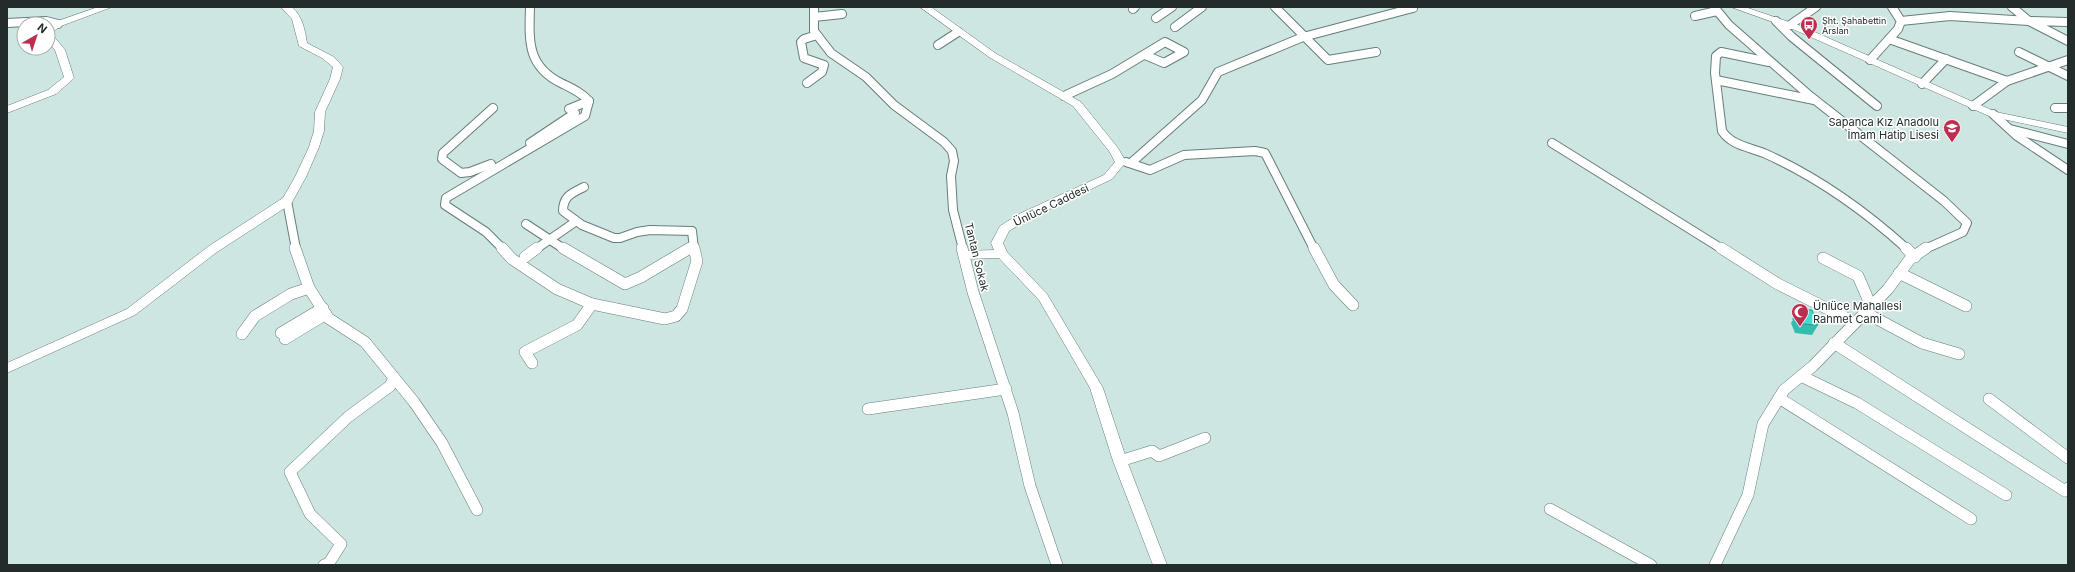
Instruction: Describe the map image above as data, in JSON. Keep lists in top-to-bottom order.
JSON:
{
  "streets": {
    "street": ["Ünlüce Caddesi", "Tantan Sokak"]
  },
  "places": {
    "bus stop": ["Şht. Şahabettin Arslan"],
    "school or university": ["Sapanca Kız Anadolu İmam Hatip Lisesi"],
    "mosque": ["Ünlüce Mahallesi Rahmet Cami"]
  },
  "north": "top right"
}
